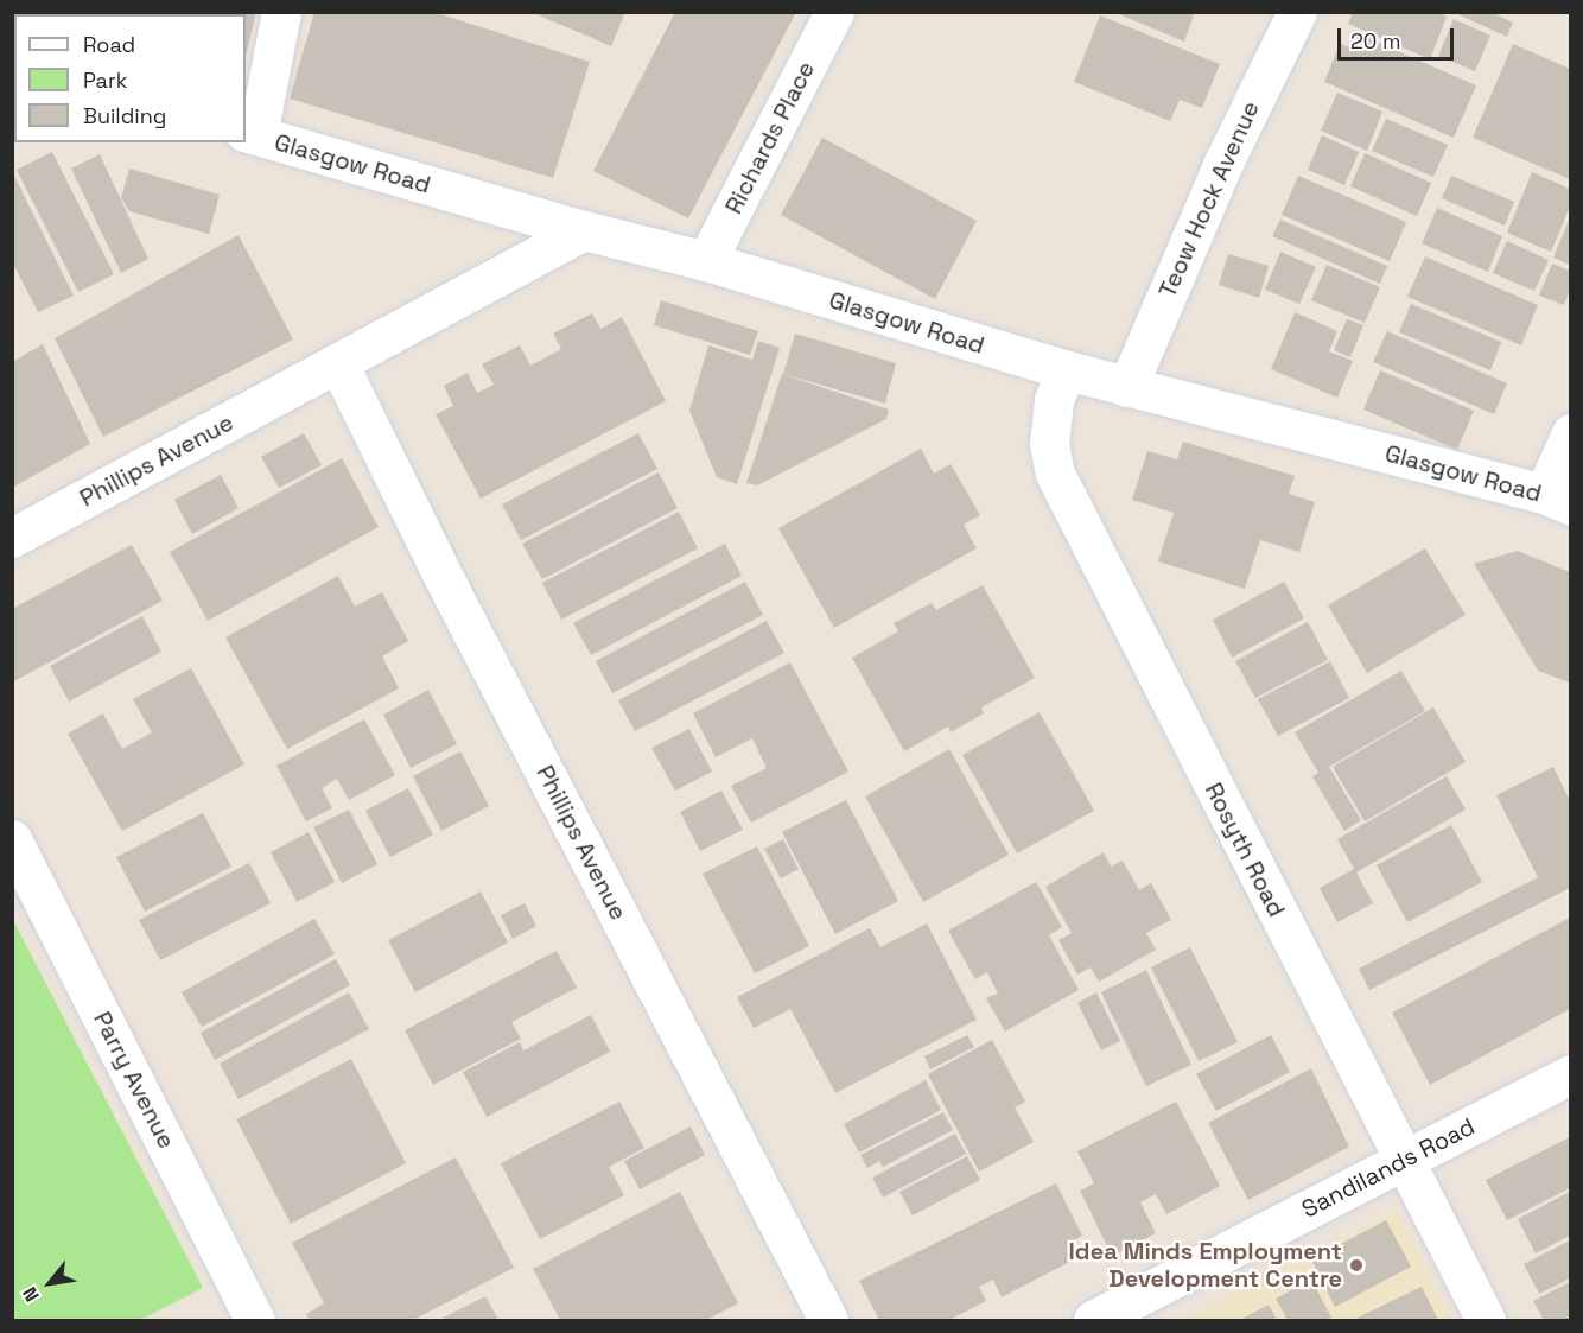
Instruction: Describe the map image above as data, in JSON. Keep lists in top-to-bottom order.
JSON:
{
  "streets": {
    "street": [
      "Richards Place",
      "Glasgow Road",
      "Teow Hock Avenue",
      "Phillips Avenue",
      "Rosyth Road",
      "Parry Avenue",
      "Sandilands Road"
    ]
  },
  "crossings": [
    ["Richards Place", "Glasgow Road"],
    ["Glasgow Road", "Teow Hock Avenue"],
    ["Glasgow Road", "Phillips Avenue"],
    ["Glasgow Road", "Rosyth Road"],
    ["Rosyth Road", "Sandilands Road"]
  ],
  "places": ["Idea Minds Employment Development Centre"],
  "legend": ["Road", "Park", "Building"],
  "scale_bar": "20 m",
  "north": "bottom left"
}
